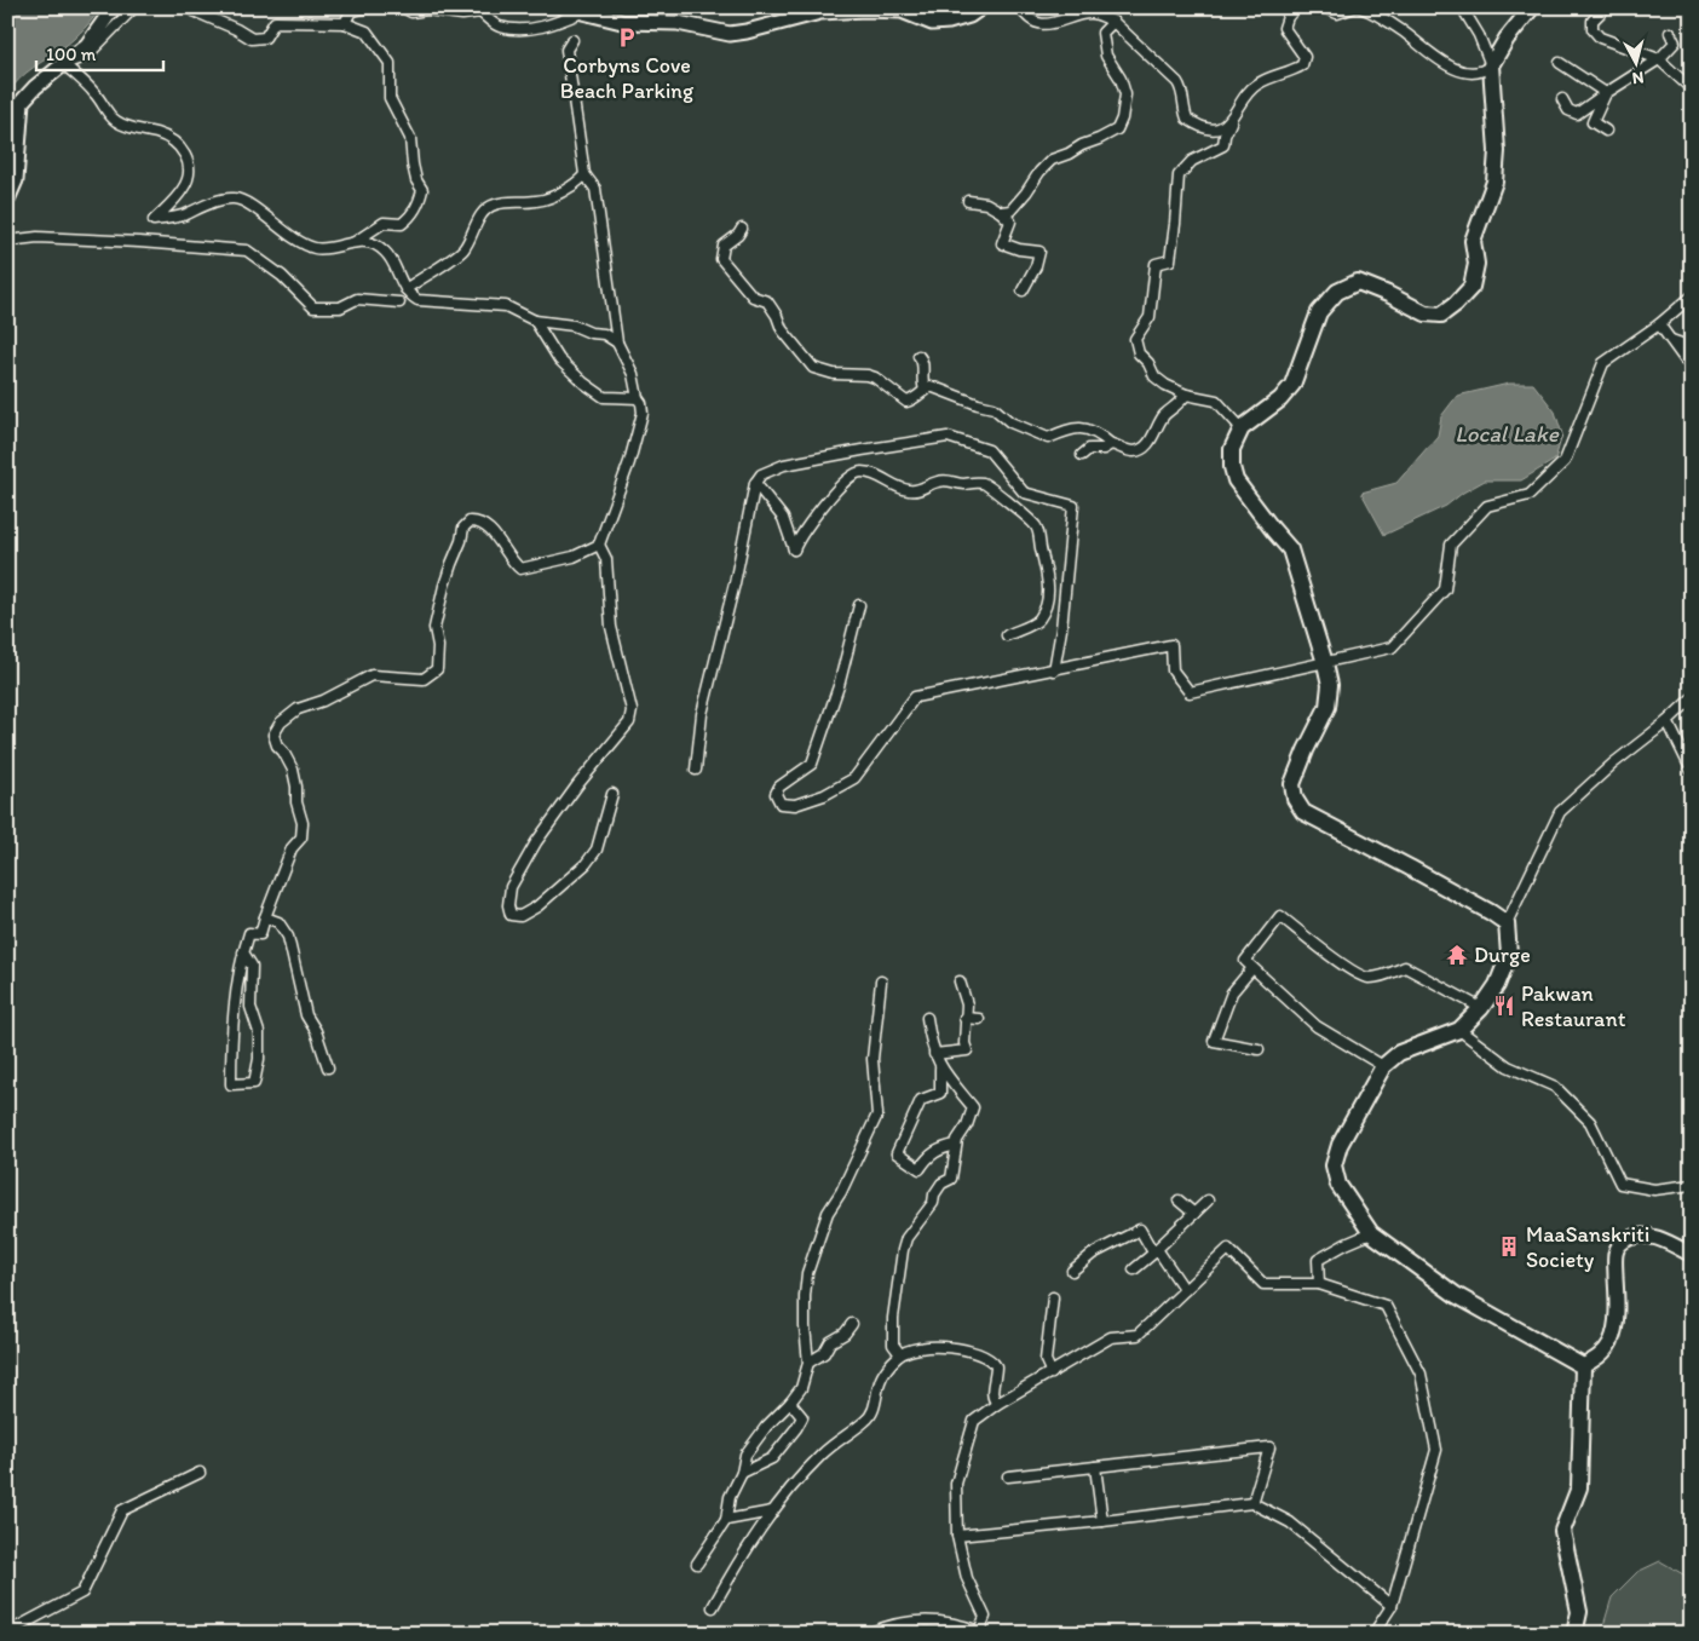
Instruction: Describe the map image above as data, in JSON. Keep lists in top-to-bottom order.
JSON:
{
  "water": ["Local Lake"],
  "places": {
    "parking": ["Corbyns Cove Beach Parking"],
    "temple": ["Durge"],
    "restaurant": ["Pakwan Restaurant"],
    "building": ["MaaSanskriti Society"]
  },
  "scale_bar": "100 m",
  "north": "bottom"
}
